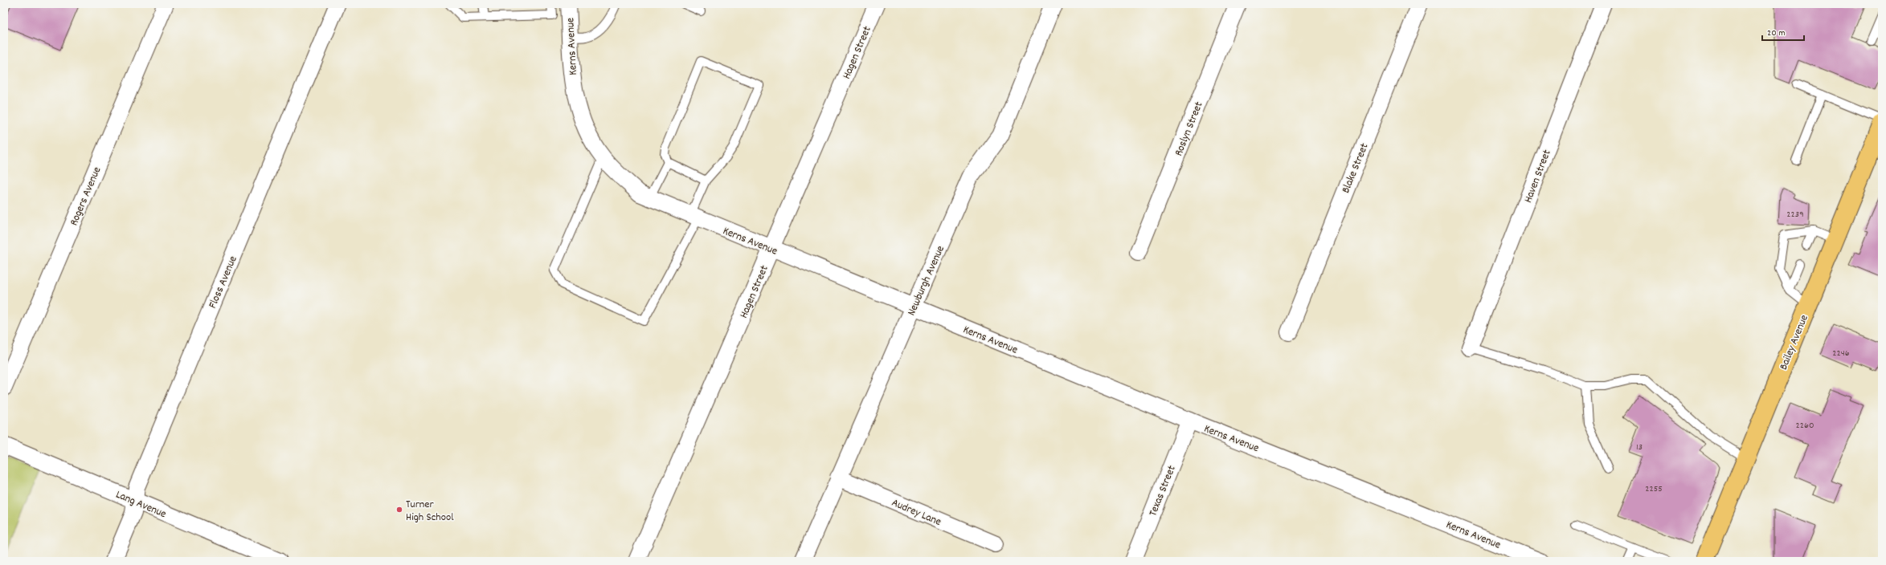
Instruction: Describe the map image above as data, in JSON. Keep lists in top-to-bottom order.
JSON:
{
  "streets": {
    "main road": ["Bailey Avenue"],
    "street": [
      "Kerns Avenue",
      "Hagen Street",
      "Roslyn Street",
      "Blake Street",
      "Haven Street",
      "Rogers Avenue",
      "Newburgh Avenue",
      "Floss Avenue",
      "Texas Street",
      "Lang Avenue",
      "Audrey Lane"
    ]
  },
  "crossings": [
    ["Kerns Avenue", "Hagen Street"],
    ["Kerns Avenue", "Newburgh Avenue"],
    ["Kerns Avenue", "Texas Street"],
    ["Newburgh Avenue", "Audrey Lane"],
    ["Floss Avenue", "Lang Avenue"]
  ],
  "places": ["Turner High School"],
  "house_numbers": [
    "2239",
    "2246",
    "2260",
    "13",
    "2255"
  ],
  "scale_bar": "20 m"
}
